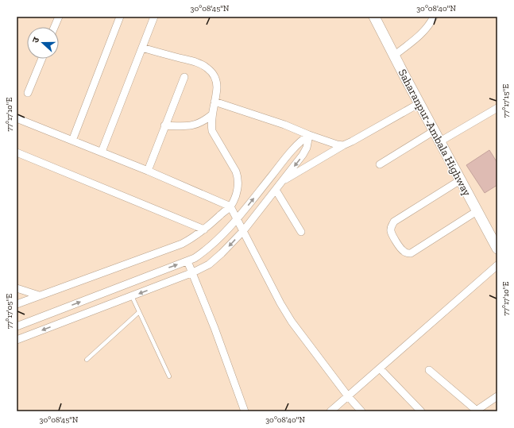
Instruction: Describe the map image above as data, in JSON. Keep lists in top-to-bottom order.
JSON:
{
  "streets": {
    "main road": ["Saharanpur-Ambala Highway"]
  },
  "north": "left",
  "coordinates": [
    "30°08'45\"N",
    "30°08'40\"N",
    "77°17'15\"E",
    "77°17'10\"E",
    "77°17'05\"E"
  ]
}
